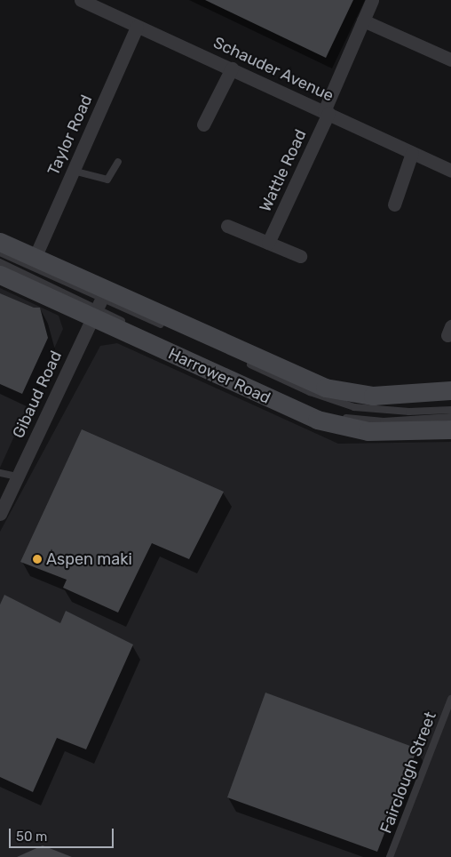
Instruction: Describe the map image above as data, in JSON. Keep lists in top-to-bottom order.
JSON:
{
  "streets": {
    "main road": ["Harrower Road"],
    "street": [
      "Schauder Avenue",
      "Taylor Road",
      "Wattle Road",
      "Gibaud Road"
    ],
    "lane": ["Fairclough Street"]
  },
  "crossings": [
    ["Schauder Avenue", "Taylor Road"],
    ["Schauder Avenue", "Wattle Road"],
    ["Taylor Road", "Harrower Road"],
    ["Harrower Road", "Gibaud Road"]
  ],
  "places": ["Aspen maki"],
  "scale_bar": "50 m"
}
